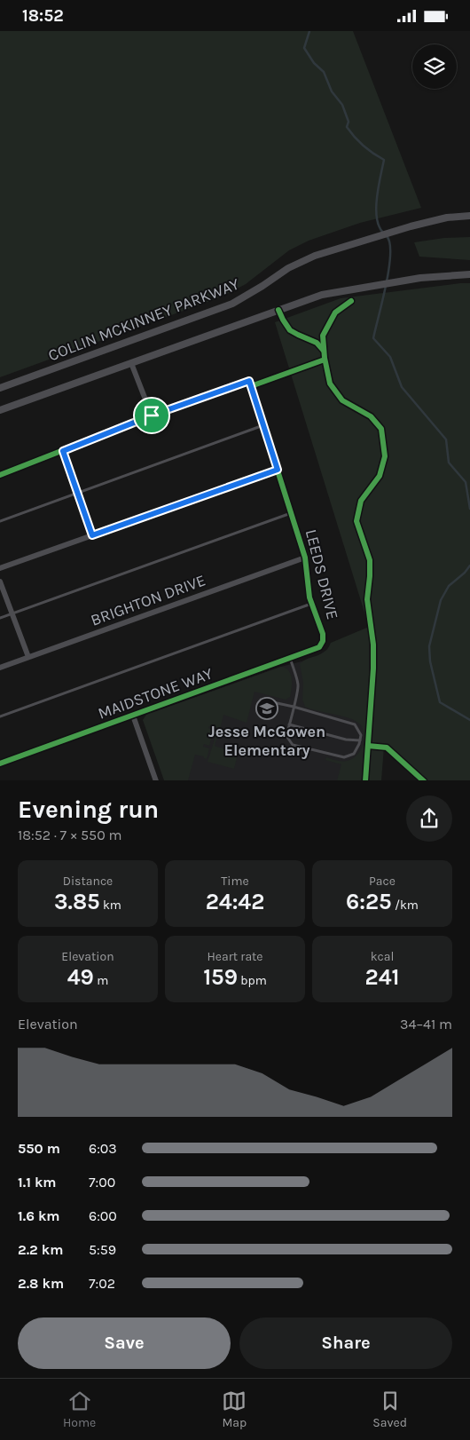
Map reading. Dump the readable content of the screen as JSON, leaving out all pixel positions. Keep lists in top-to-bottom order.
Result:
{
  "streets": {
    "street": [
      "COLLIN MCKINNEY PARKWAY",
      "LEEDS DRIVE",
      "BRIGHTON DRIVE",
      "MAIDSTONE WAY"
    ]
  },
  "crossings": [
    ["LEEDS DRIVE", "BRIGHTON DRIVE"],
    ["LEEDS DRIVE", "MAIDSTONE WAY"]
  ],
  "places": {
    "school or university": ["Jesse McGowen Elementary"]
  },
  "page": {
    "status": "18:52",
    "heading": ["Evening run", "18:52 · 7 × 550 m"],
    "stats": [
      ["Distance", "3.85 km"],
      ["Time", "24:42"],
      ["Pace", "6:25 /km"],
      ["Elevation", "49 m"],
      ["Heart rate", "159 bpm"],
      ["kcal", "241"]
    ],
    "chart": ["Elevation", "34–41 m"],
    "list": [
      {
        "name": "550 m",
        "note": "6:03"
      },
      {
        "name": "1.1 km",
        "note": "7:00"
      },
      {
        "name": "1.6 km",
        "note": "6:00"
      },
      {
        "name": "2.2 km",
        "note": "5:59"
      },
      {
        "name": "2.8 km",
        "note": "7:02"
      }
    ],
    "buttons": ["Save", "Share"],
    "tabs": ["Home", "Map", "Saved"]
  }
}
